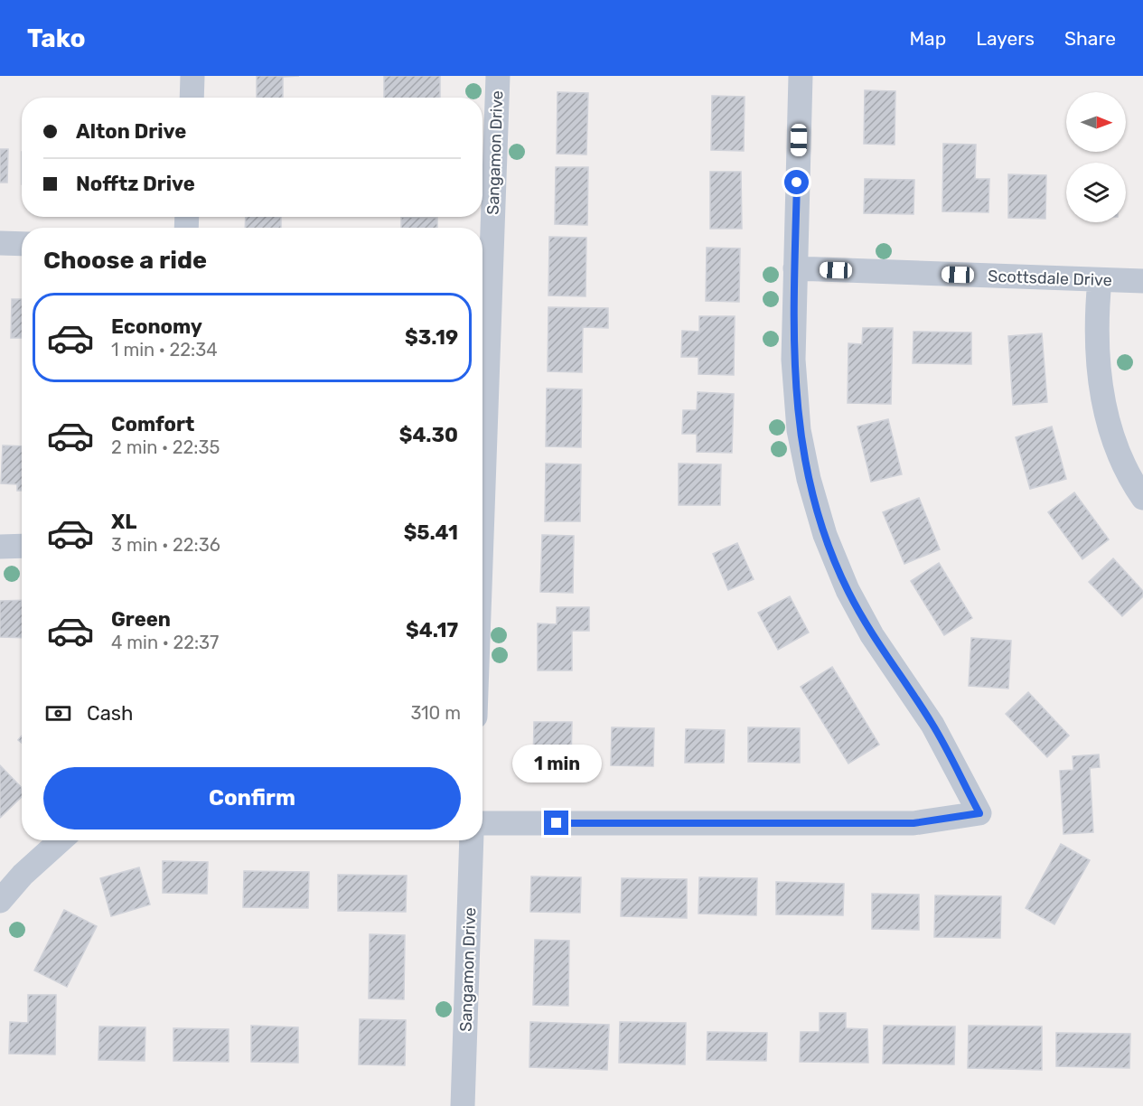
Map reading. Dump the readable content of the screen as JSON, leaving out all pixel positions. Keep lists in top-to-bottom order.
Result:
{
  "streets": {
    "street": ["Sangamon Drive", "Scottsdale Drive"]
  },
  "north": "right",
  "page": {
    "header": "Tako",
    "nav": ["Map", "Layers", "Share"],
    "banner": ["Alton Drive", "Nofftz Drive"],
    "heading": "Choose a ride",
    "list": [
      {
        "name": "Economy",
        "note": "1 min · 22:34",
        "value": "$3.19"
      },
      {
        "name": "Comfort",
        "note": "2 min · 22:35",
        "value": "$4.30"
      },
      {
        "name": "XL",
        "note": "3 min · 22:36",
        "value": "$5.41"
      },
      {
        "name": "Green",
        "note": "4 min · 22:37",
        "value": "$4.17"
      }
    ],
    "pay": ["Cash", "310 m"],
    "bubble": "1 min",
    "buttons": "Confirm"
  }
}
